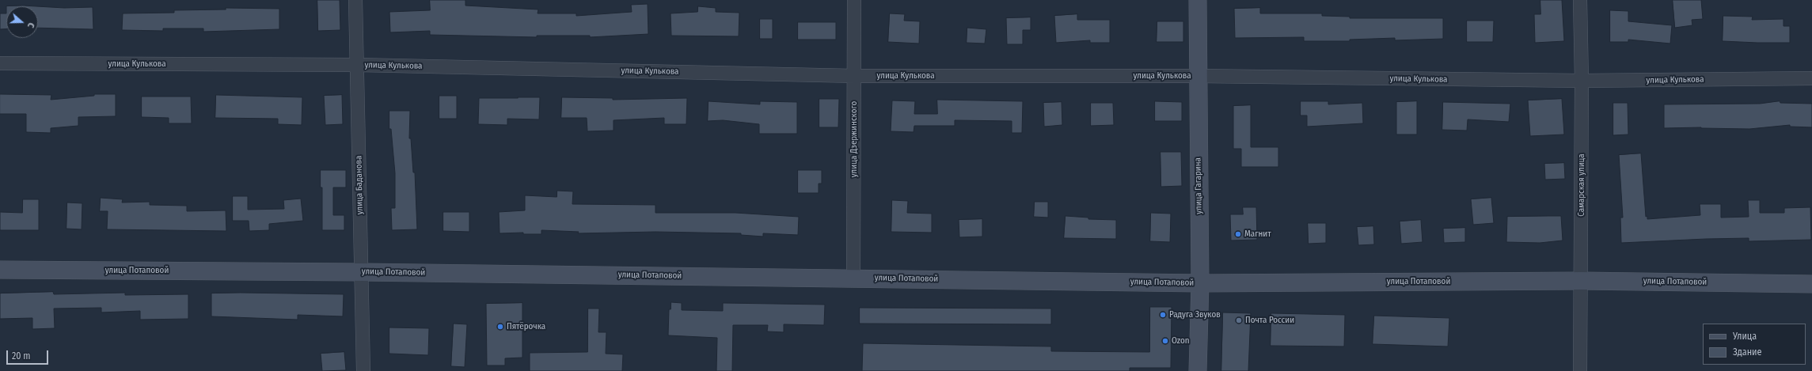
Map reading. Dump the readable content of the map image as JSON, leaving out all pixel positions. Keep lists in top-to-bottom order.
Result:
{
  "streets": {
    "main road": ["улица Гагарина", "улица Потаповой"],
    "street": [
      "улица Кулькова",
      "улица Дзержинского",
      "улица Баданова",
      "Самарская улица"
    ]
  },
  "crossings": [
    ["улица Кулькова", "улица Дзержинского"],
    ["улица Кулькова", "улица Баданова"],
    ["улица Кулькова", "Самарская улица"],
    ["улица Кулькова", "улица Гагарина"],
    ["улица Дзержинского", "улица Потаповой"],
    ["улица Баданова", "улица Потаповой"],
    ["Самарская улица", "улица Потаповой"],
    ["улица Гагарина", "улица Потаповой"]
  ],
  "places": [
    "Магнит",
    "Радуга Звуков",
    "Почта России",
    "Пятёрочка",
    "Ozon"
  ],
  "legend": ["Улица", "Здание"],
  "scale_bar": "20 m",
  "north": "right"
}
